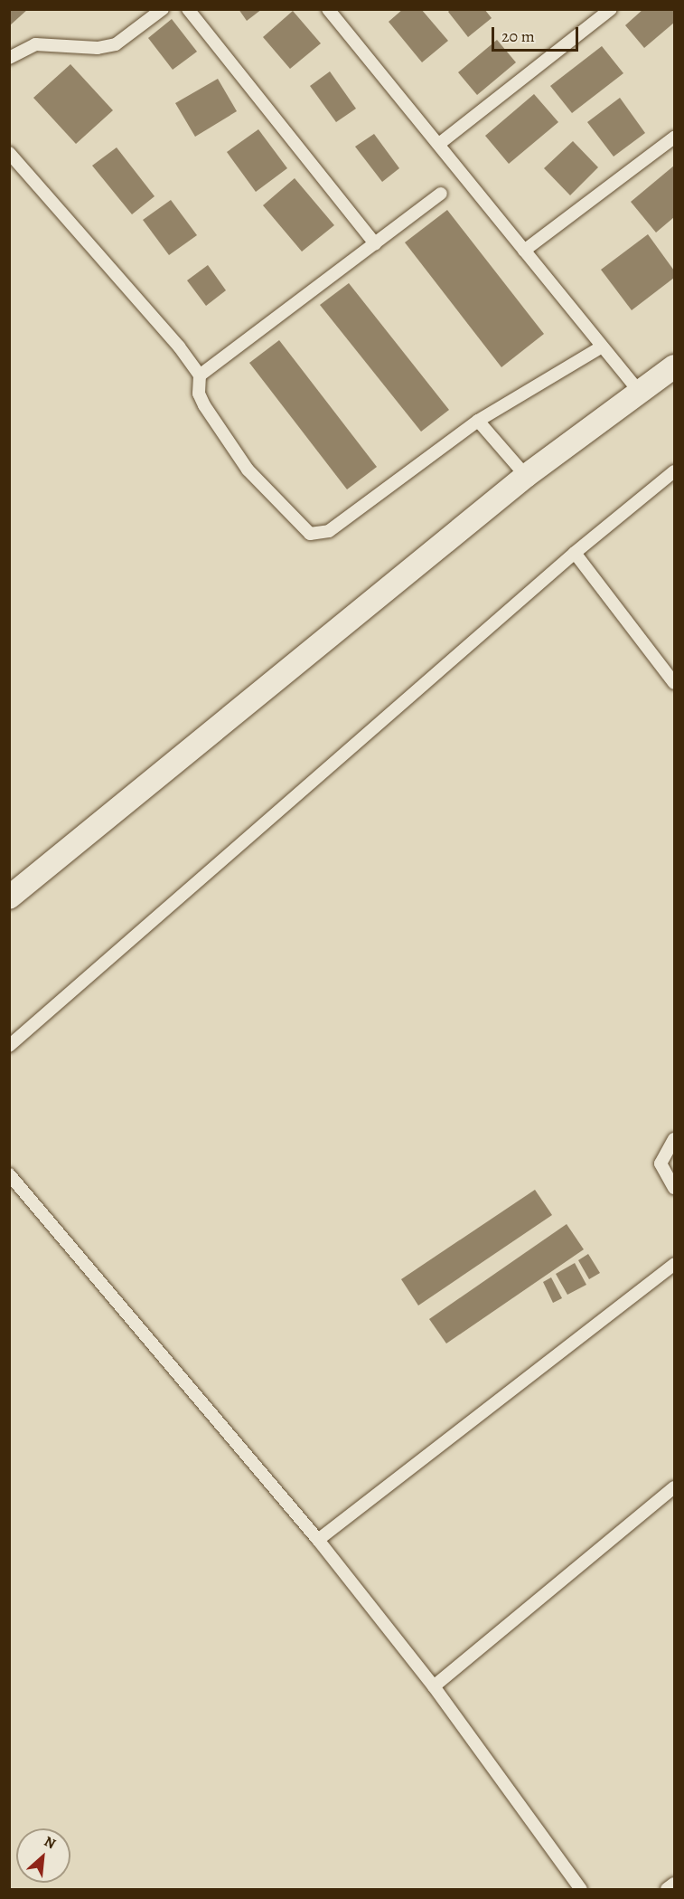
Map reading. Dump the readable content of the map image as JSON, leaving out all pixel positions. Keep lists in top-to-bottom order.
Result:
{
  "scale_bar": "20 m",
  "north": "top right"
}
